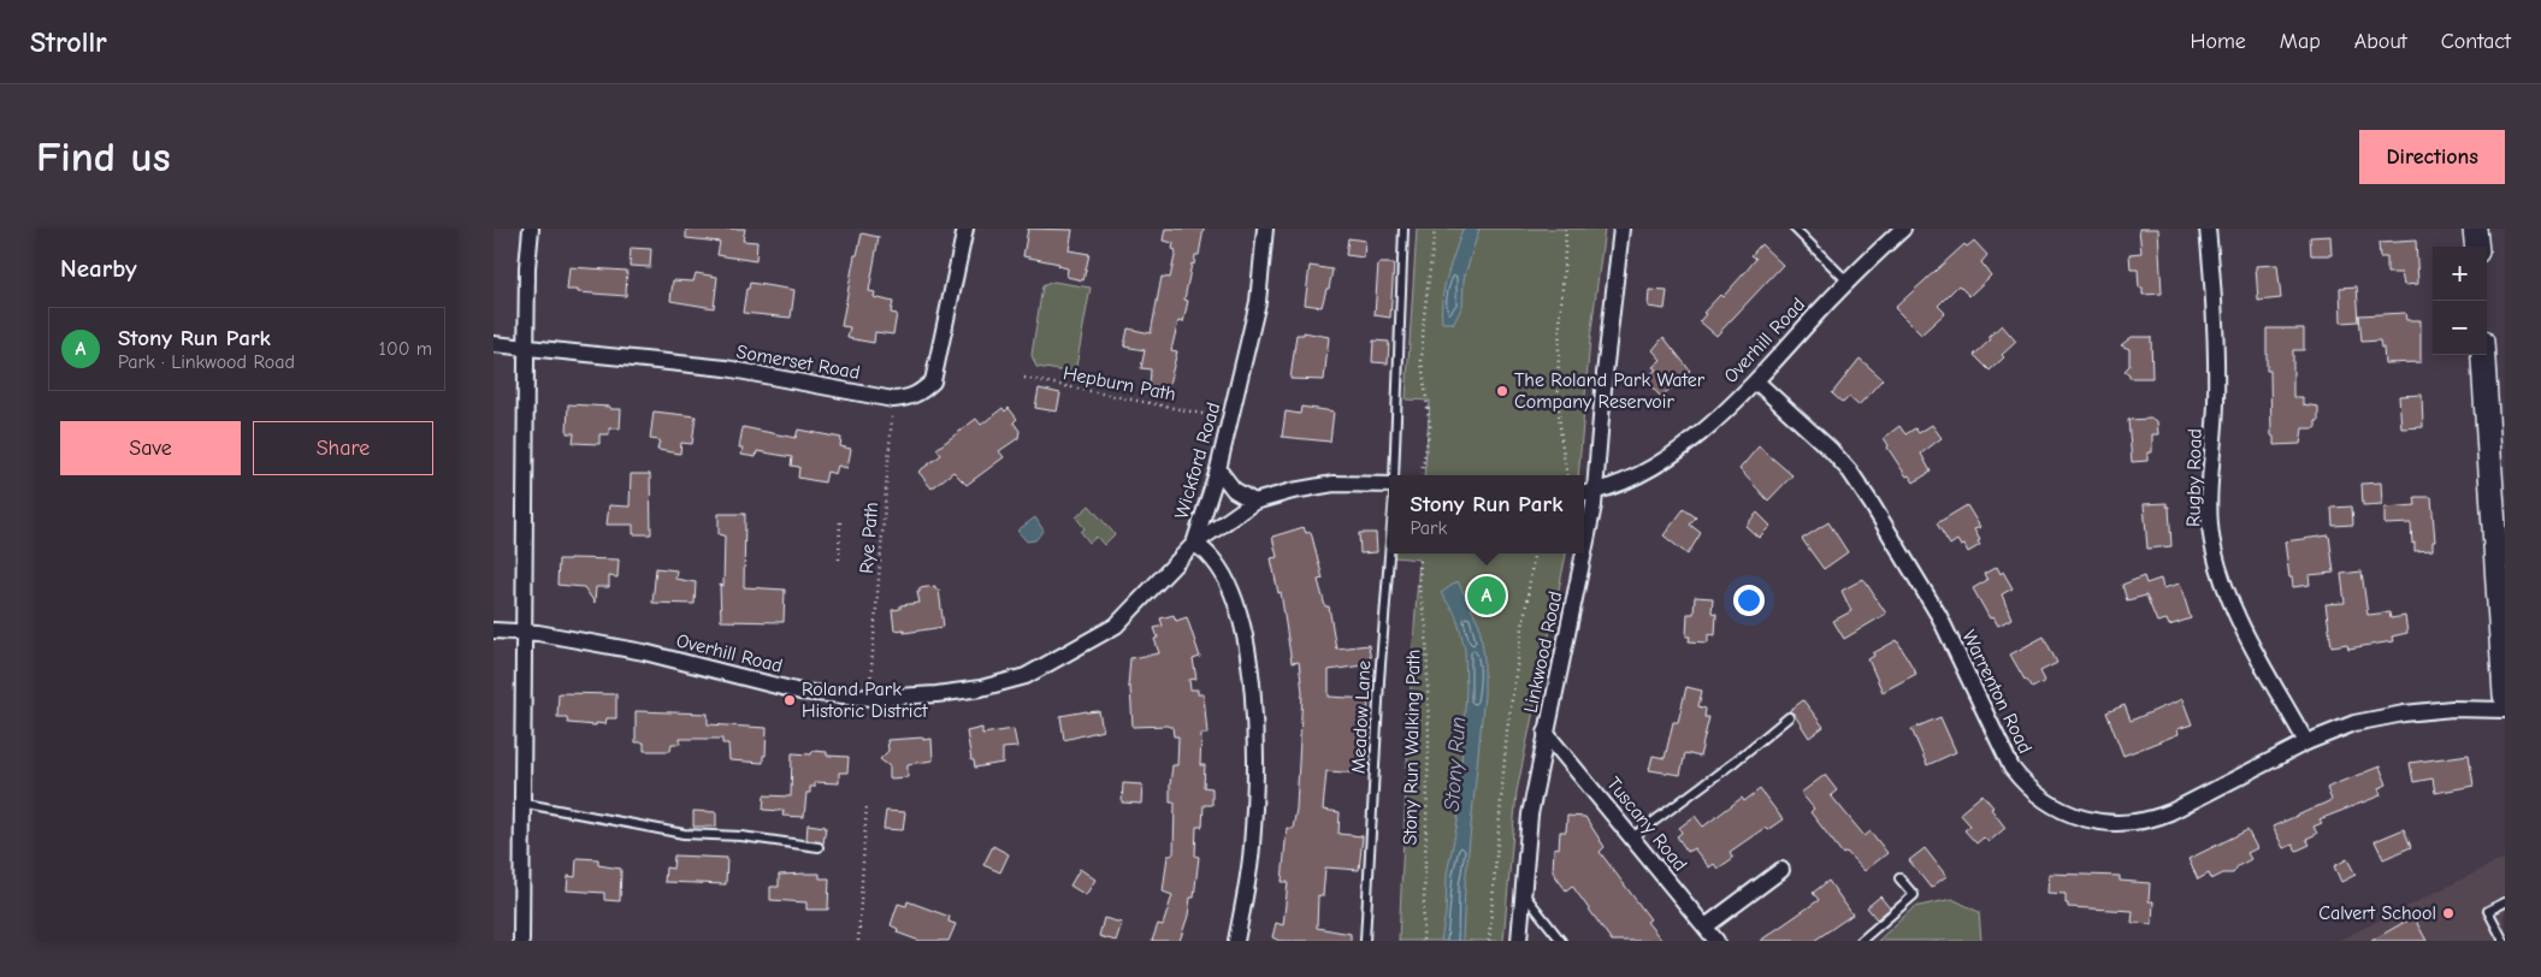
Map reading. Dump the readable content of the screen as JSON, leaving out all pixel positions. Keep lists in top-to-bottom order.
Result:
{
  "streets": {
    "street": [
      "Overhill Road",
      "Somerset Road",
      "Wickford Road",
      "Rugby Road",
      "Linkwood Road",
      "Warrenton Road",
      "Tuscany Road"
    ],
    "lane": ["Meadow Lane"],
    "path": ["Hepburn Path", "Rye Path", "Stony Run Walking Path"]
  },
  "crossings": [
    ["Overhill Road", "Wickford Road"],
    ["Overhill Road", "Linkwood Road"],
    ["Overhill Road", "Warrenton Road"],
    ["Somerset Road", "Rye Path"],
    ["Rugby Road", "Warrenton Road"],
    ["Linkwood Road", "Tuscany Road"]
  ],
  "water": ["Stony Run"],
  "places": ["The Roland Park Water Company Reservoir", "Roland Park Historic District", "Calvert School"],
  "page": {
    "header": "Strollr",
    "nav": [
      "Home",
      "Map",
      "About",
      "Contact"
    ],
    "buttons": [
      "Directions",
      ["Save", "Share"]
    ],
    "title": "Find us",
    "heading": "Nearby",
    "map_buttons": ["+", "−"],
    "list": [
      {
        "mark": "A",
        "name": "Stony Run Park",
        "note": "Park · Linkwood Road",
        "value": "100 m"
      }
    ],
    "popup": ["Stony Run Park", "Park"],
    "pins": "A"
  }
}
